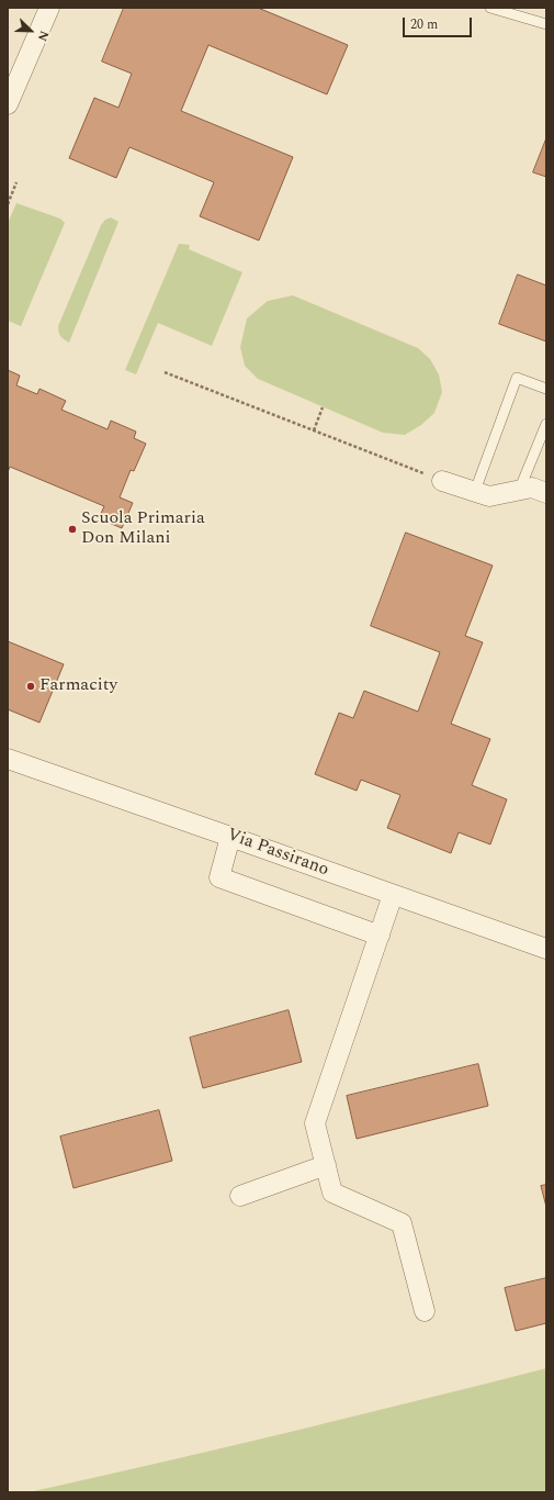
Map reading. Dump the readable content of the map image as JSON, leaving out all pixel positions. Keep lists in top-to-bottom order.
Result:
{
  "streets": {
    "street": ["Via Passirano"]
  },
  "places": ["Scuola Primaria Don Milani", "Farmacity"],
  "scale_bar": "20 m",
  "north": "bottom right"
}
